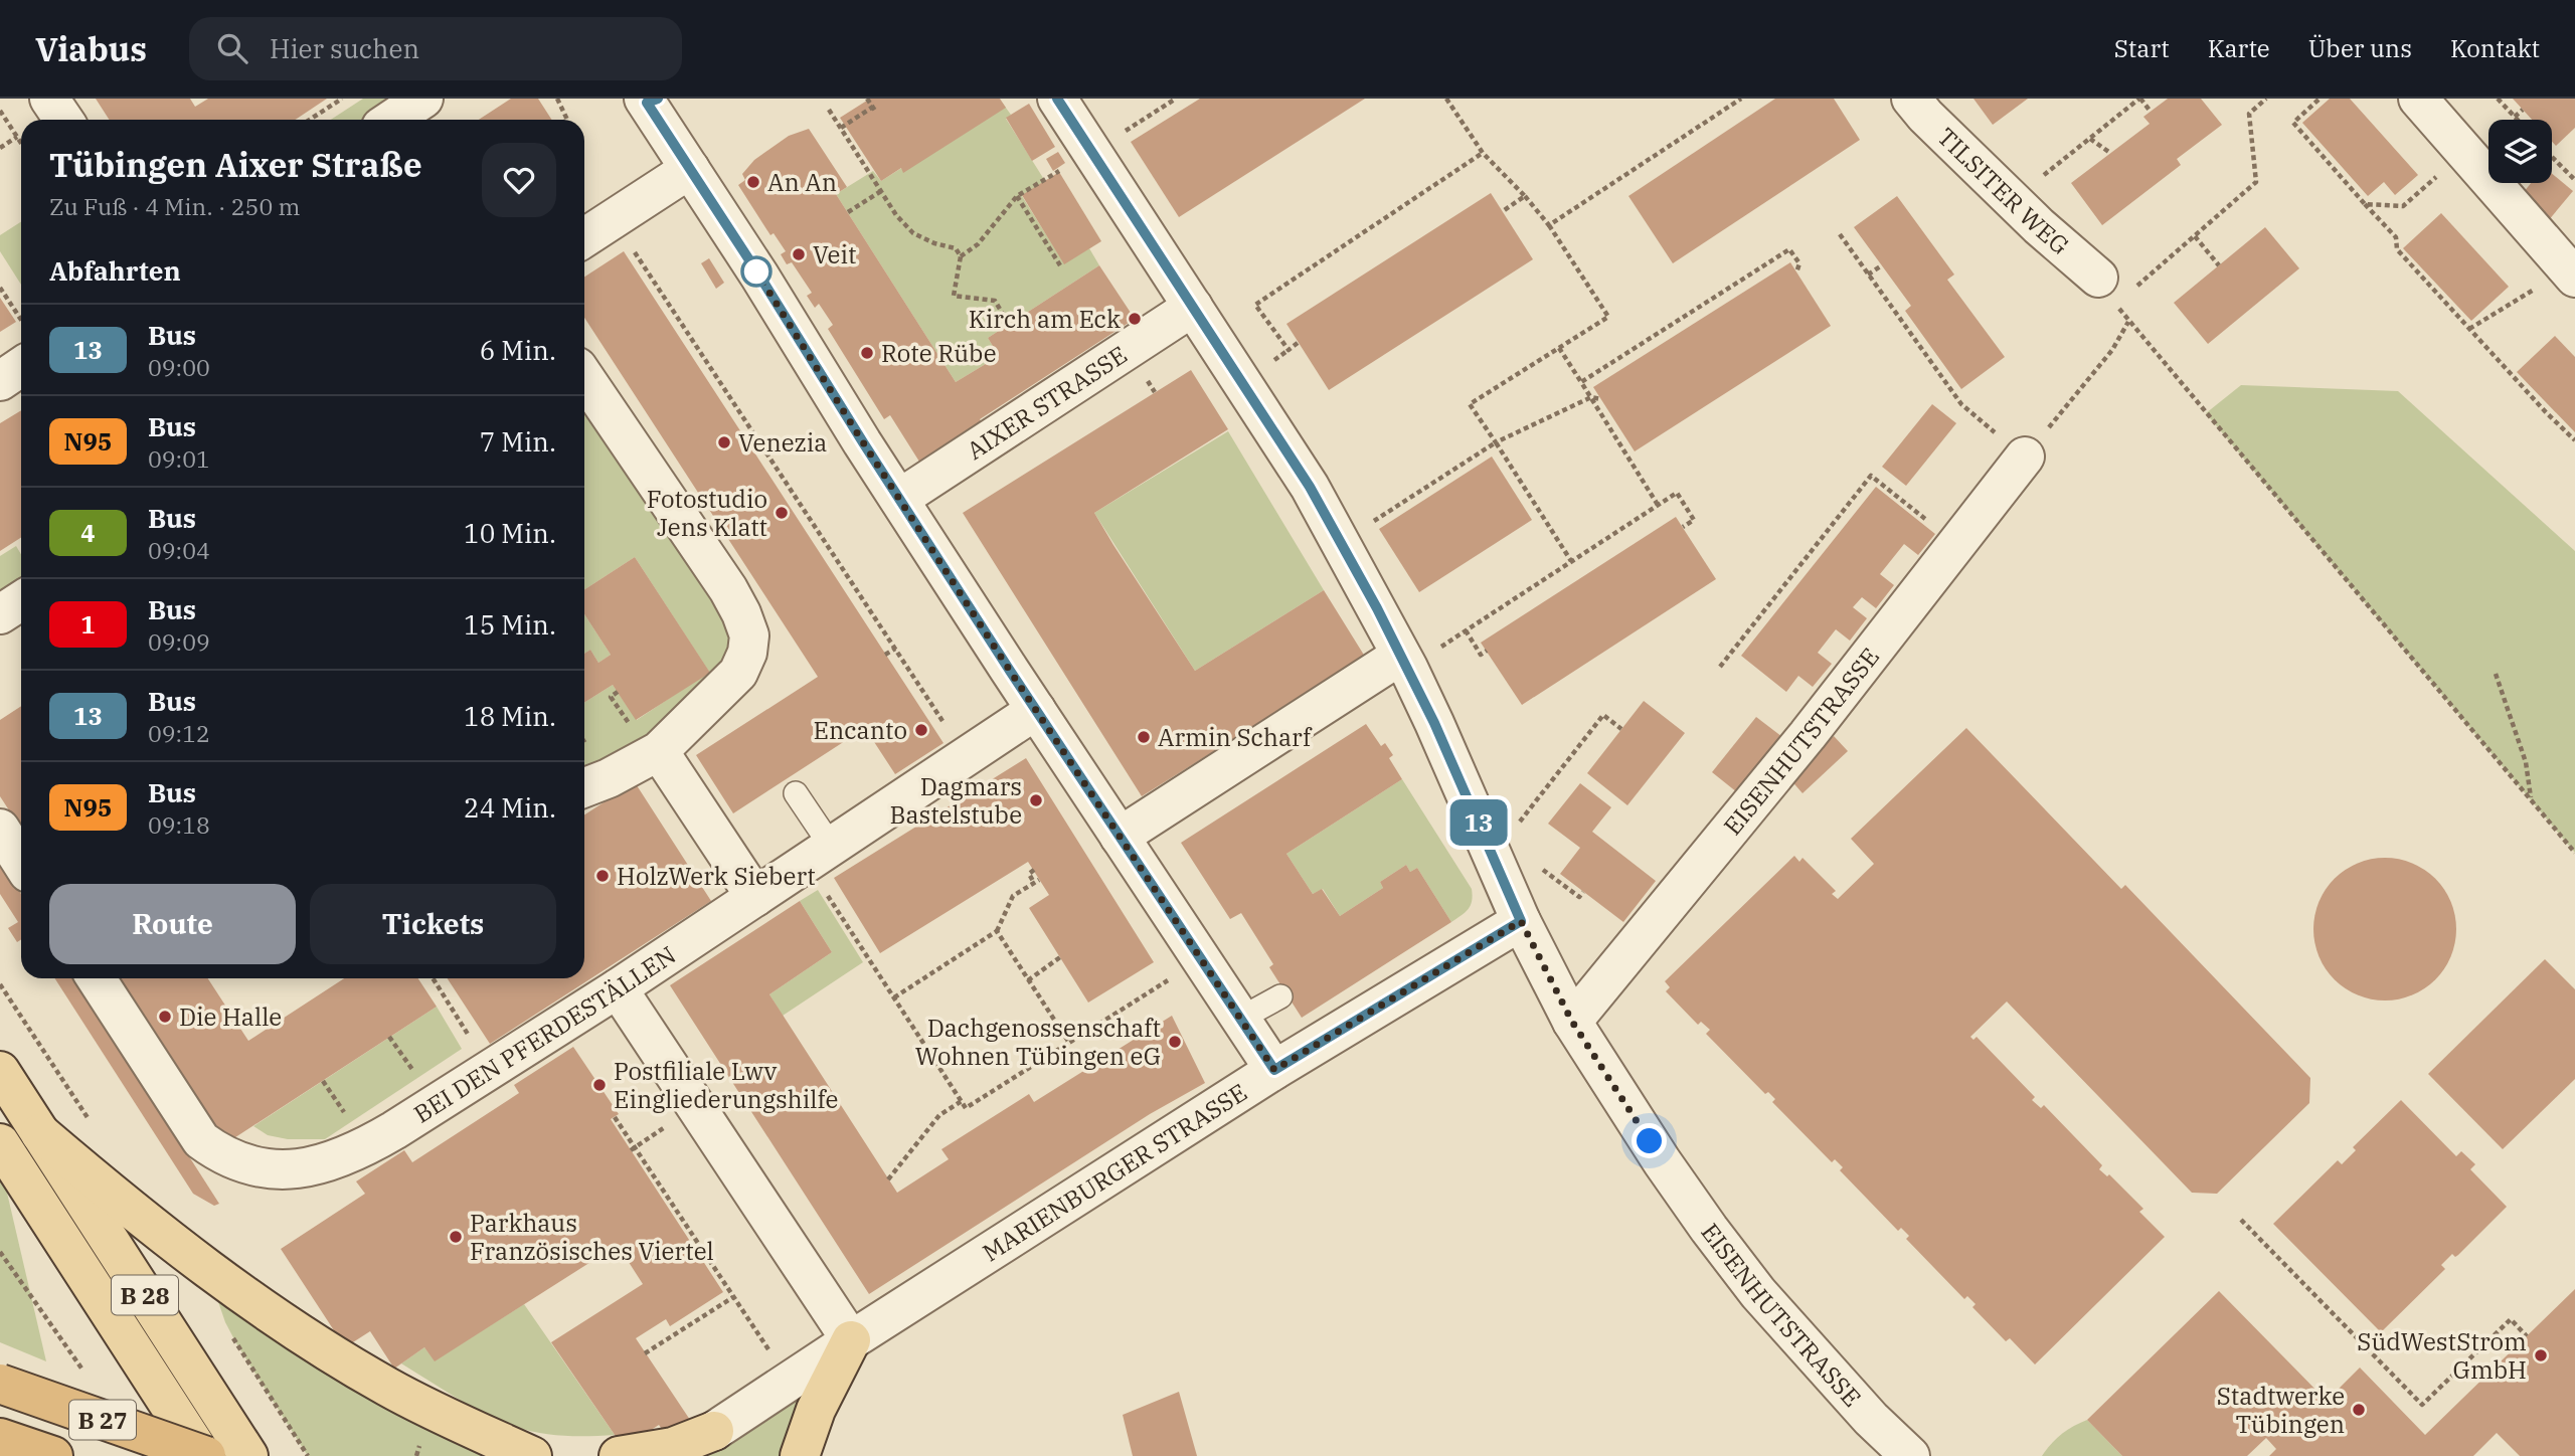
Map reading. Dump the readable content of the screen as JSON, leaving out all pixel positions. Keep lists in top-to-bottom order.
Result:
{
  "streets": {
    "highway": ["B 27"],
    "main road": ["B 28"],
    "street": [
      "TILSITER WEG",
      "AIXER STRASSE",
      "EISENHUTSTRASSE",
      "BEI DEN PFERDESTÄLLEN",
      "MARIENBURGER STRASSE"
    ]
  },
  "crossings": [
    ["AIXER STRASSE", "EISENHUTSTRASSE"],
    ["EISENHUTSTRASSE", "MARIENBURGER STRASSE"],
    ["B 28", "B 27"]
  ],
  "places": [
    "An An",
    "Veit",
    "Kirch am Eck",
    "Rote Rübe",
    "Venezia",
    "Fotostudio Jens Klatt",
    "Encanto",
    "Armin Scharf",
    "Dagmars Bastelstube",
    "HolzWerk Siebert",
    "Die Halle",
    "Dachgenossenschaft Wohnen Tübingen eG",
    "Postfiliale Lwv Eingliederungshilfe",
    "Parkhaus Französisches Viertel",
    "SüdWestStrom GmbH",
    "Stadtwerke Tübingen"
  ],
  "lines": ["bus line 13"],
  "page": {
    "header": "Viabus",
    "search": "Hier suchen",
    "nav": [
      "Start",
      "Karte",
      "Über uns",
      "Kontakt"
    ],
    "on_map": "13",
    "heading": [
      ["Tübingen Aixer Straße", "Zu Fuß · 4 Min. · 250 m"],
      "Abfahrten"
    ],
    "list": [
      {
        "mark": "13",
        "name": "Bus",
        "note": "09:00",
        "value": "6 Min."
      },
      {
        "mark": "N95",
        "name": "Bus",
        "note": "09:01",
        "value": "7 Min."
      },
      {
        "mark": "4",
        "name": "Bus",
        "note": "09:04",
        "value": "10 Min."
      },
      {
        "mark": "1",
        "name": "Bus",
        "note": "09:09",
        "value": "15 Min."
      },
      {
        "mark": "13",
        "name": "Bus",
        "note": "09:12",
        "value": "18 Min."
      },
      {
        "mark": "N95",
        "name": "Bus",
        "note": "09:18",
        "value": "24 Min."
      }
    ],
    "buttons": ["Route", "Tickets"]
  }
}
